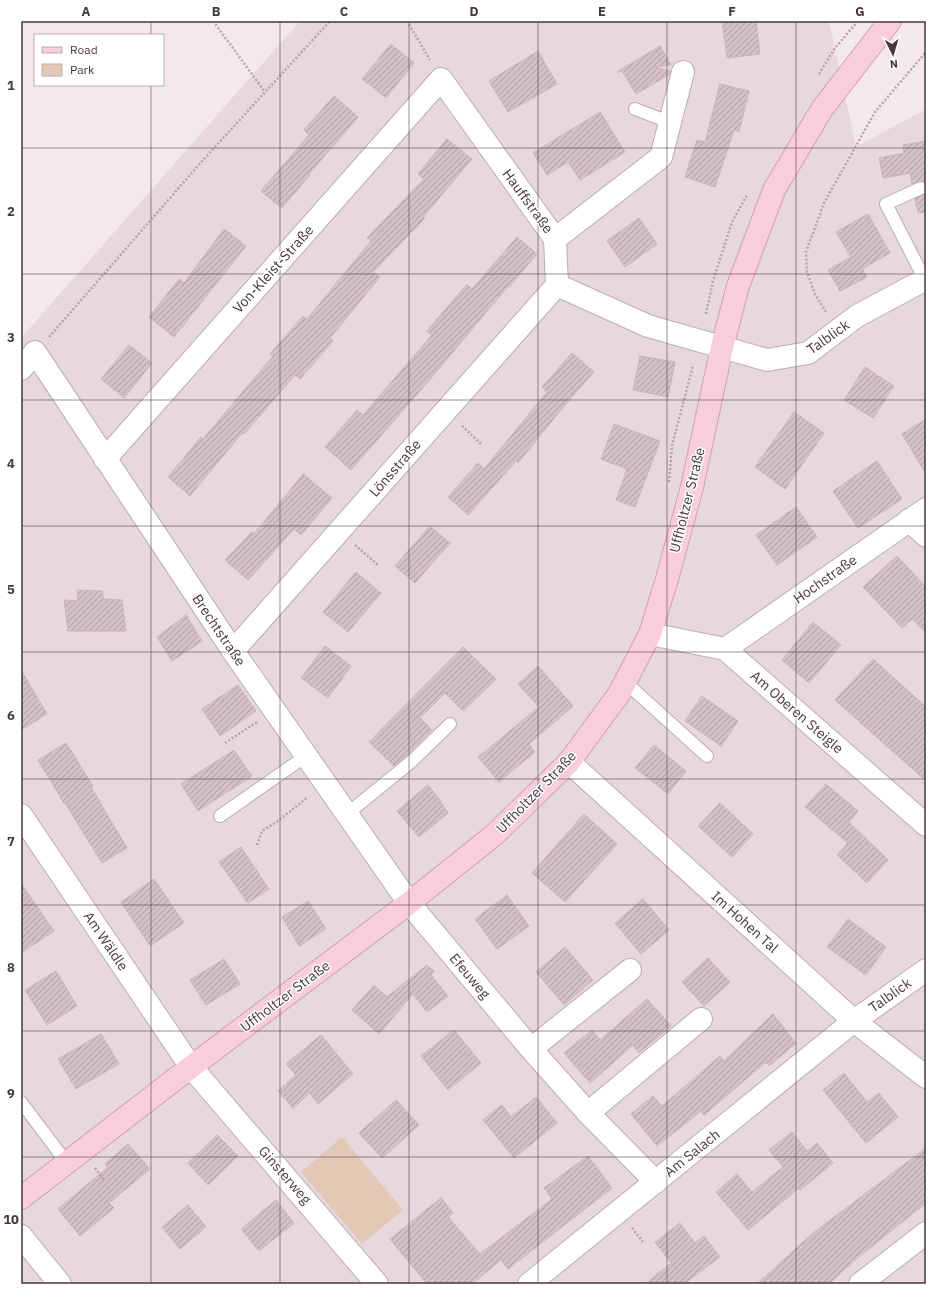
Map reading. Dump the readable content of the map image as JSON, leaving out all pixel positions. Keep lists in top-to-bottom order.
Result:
{
  "streets": {
    "street": [
      "Hauffstraße",
      "Von-Kleist-Straße",
      "Talblick",
      "Lönsstraße",
      "Uffholtzer Straße",
      "Hochstraße",
      "Brechtstraße",
      "Am Oberen Steigle",
      "Im Hohen Tal",
      "Am Wäldle",
      "Efeuweg",
      "Am Salach",
      "Ginsterweg"
    ]
  },
  "crossings": [
    ["Hauffstraße", "Von-Kleist-Straße"],
    ["Hauffstraße", "Lönsstraße"],
    ["Von-Kleist-Straße", "Brechtstraße"],
    ["Talblick", "Uffholtzer Straße"],
    ["Talblick", "Im Hohen Tal"],
    ["Talblick", "Am Salach"],
    ["Lönsstraße", "Brechtstraße"],
    ["Uffholtzer Straße", "Brechtstraße"],
    ["Uffholtzer Straße", "Am Oberen Steigle"],
    ["Uffholtzer Straße", "Im Hohen Tal"],
    ["Uffholtzer Straße", "Am Wäldle"],
    ["Uffholtzer Straße", "Efeuweg"],
    ["Uffholtzer Straße", "Ginsterweg"],
    ["Hochstraße", "Am Oberen Steigle"],
    ["Brechtstraße", "Efeuweg"],
    ["Im Hohen Tal", "Am Salach"],
    ["Am Wäldle", "Ginsterweg"],
    ["Efeuweg", "Am Salach"]
  ],
  "legend": ["Road", "Park"],
  "north": "bottom",
  "grid": {
    "columns": [
      "A",
      "B",
      "C",
      "D",
      "E",
      "F",
      "G"
    ],
    "rows": [
      "1",
      "2",
      "3",
      "4",
      "5",
      "6",
      "7",
      "8",
      "9",
      "10"
    ]
  }
}
